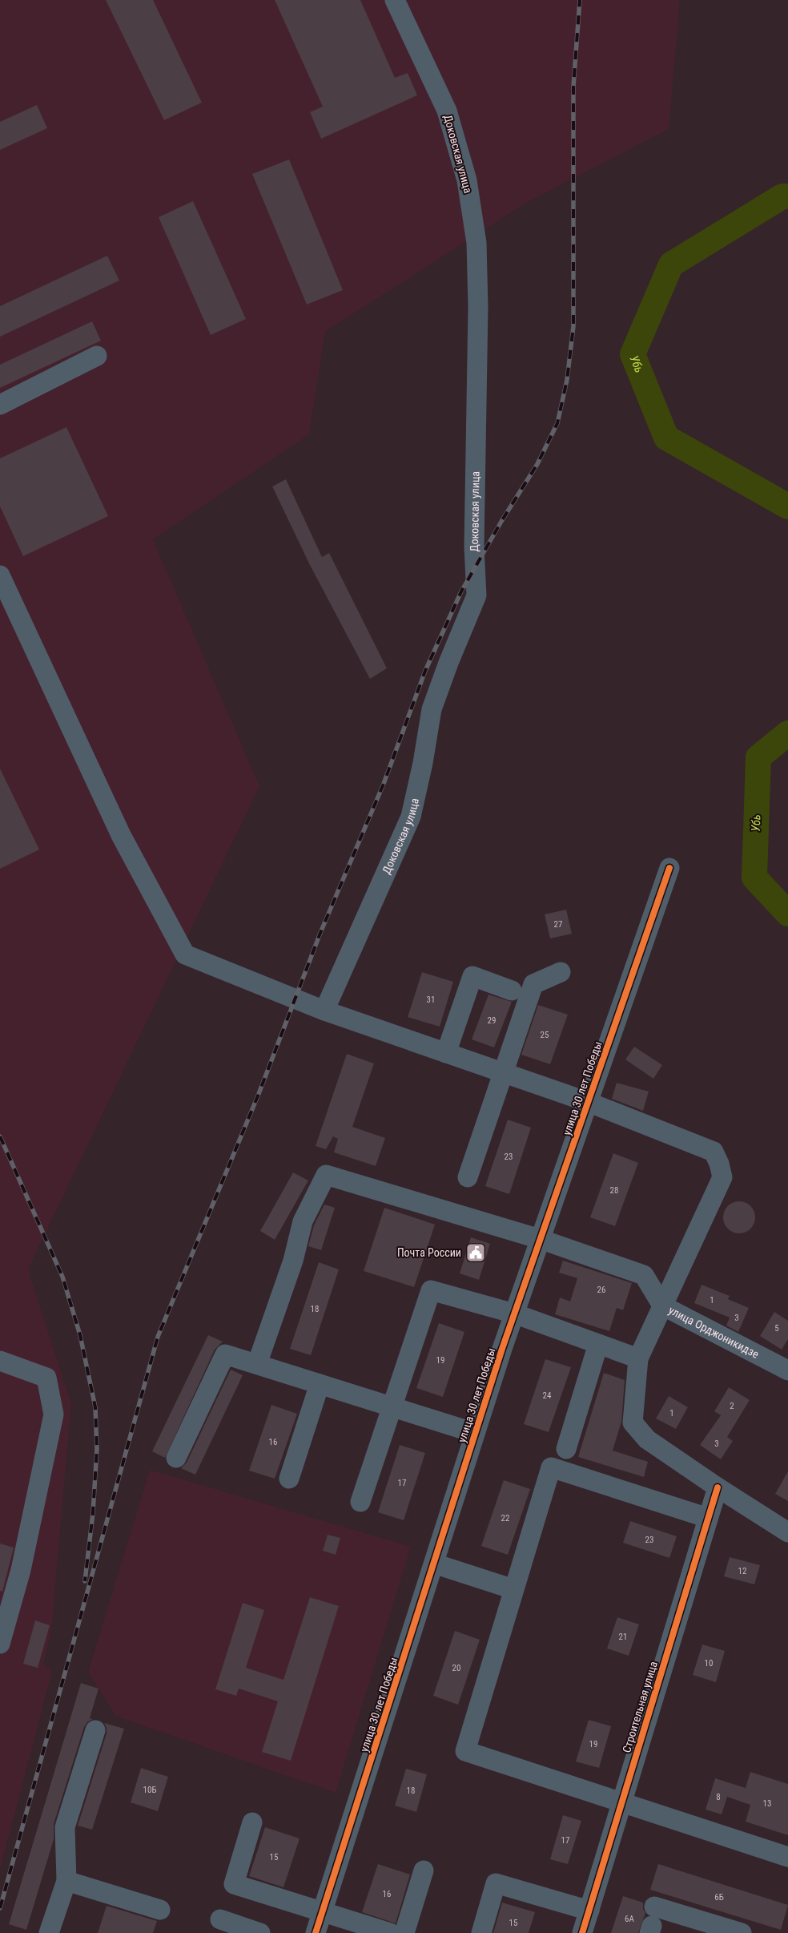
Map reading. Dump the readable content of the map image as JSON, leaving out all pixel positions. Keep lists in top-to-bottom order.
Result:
{
  "streets": {
    "street": [
      "Доковская улица",
      "улица 30 лет Победы",
      "улица Орджоникидзе",
      "Строительная улица"
    ]
  },
  "crossings": [
    ["улица 30 лет Победы", "улица Орджоникидзе"]
  ],
  "water": ["Убь"],
  "places": {
    "public building": ["Почта России"]
  },
  "house_numbers": [
    "27",
    "31",
    "29",
    "25",
    "23",
    "28",
    "26",
    "1",
    "18",
    "3",
    "5",
    "19",
    "24",
    "2",
    "1",
    "16",
    "3",
    "17",
    "22",
    "23",
    "12",
    "21",
    "10",
    "20",
    "19",
    "10Б",
    "18",
    "8",
    "13",
    "17",
    "15",
    "16",
    "6Б",
    "6А",
    "15"
  ]
}
